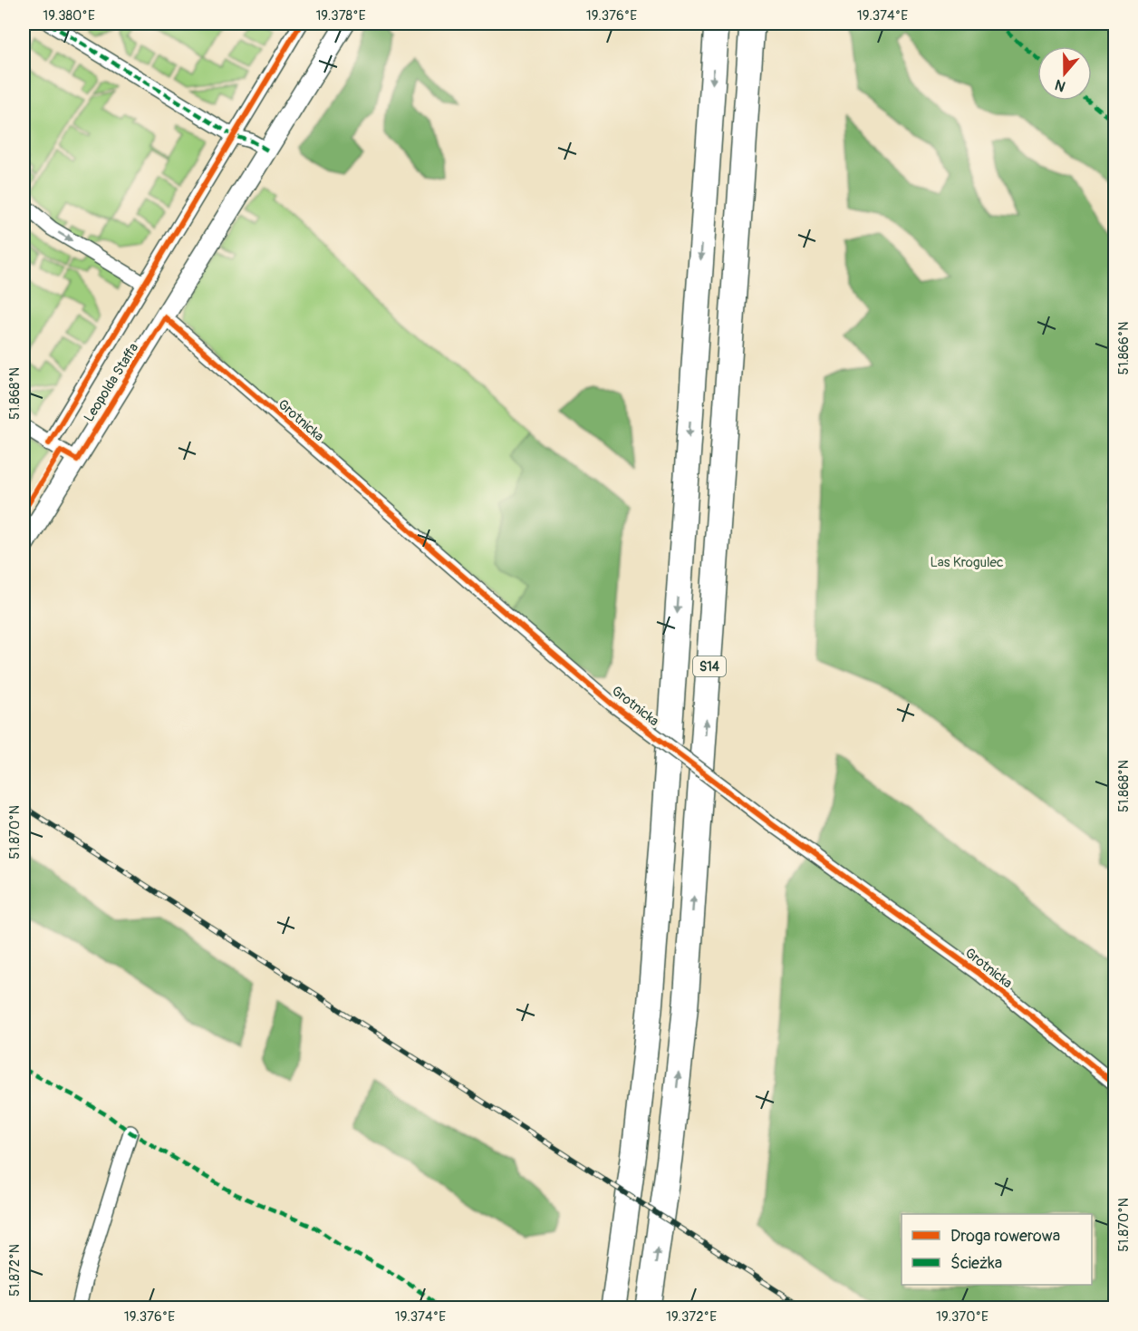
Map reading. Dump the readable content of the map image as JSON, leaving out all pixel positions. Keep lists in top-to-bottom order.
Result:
{
  "streets": {
    "highway": ["S14"],
    "street": ["Leopolda Staffa", "Grotnicka"]
  },
  "crossings": [
    ["Leopolda Staffa", "Grotnicka"]
  ],
  "parks": ["Las Krogulec"],
  "legend": ["Droga rowerowa", "Ścieżka"],
  "north": "bottom",
  "coordinates": [
    "19.380°E",
    "19.378°E",
    "19.376°E",
    "19.374°E",
    "51.866°N",
    "51.868°N",
    "51.870°N",
    "51.872°N",
    "19.372°E",
    "19.370°E"
  ]
}
